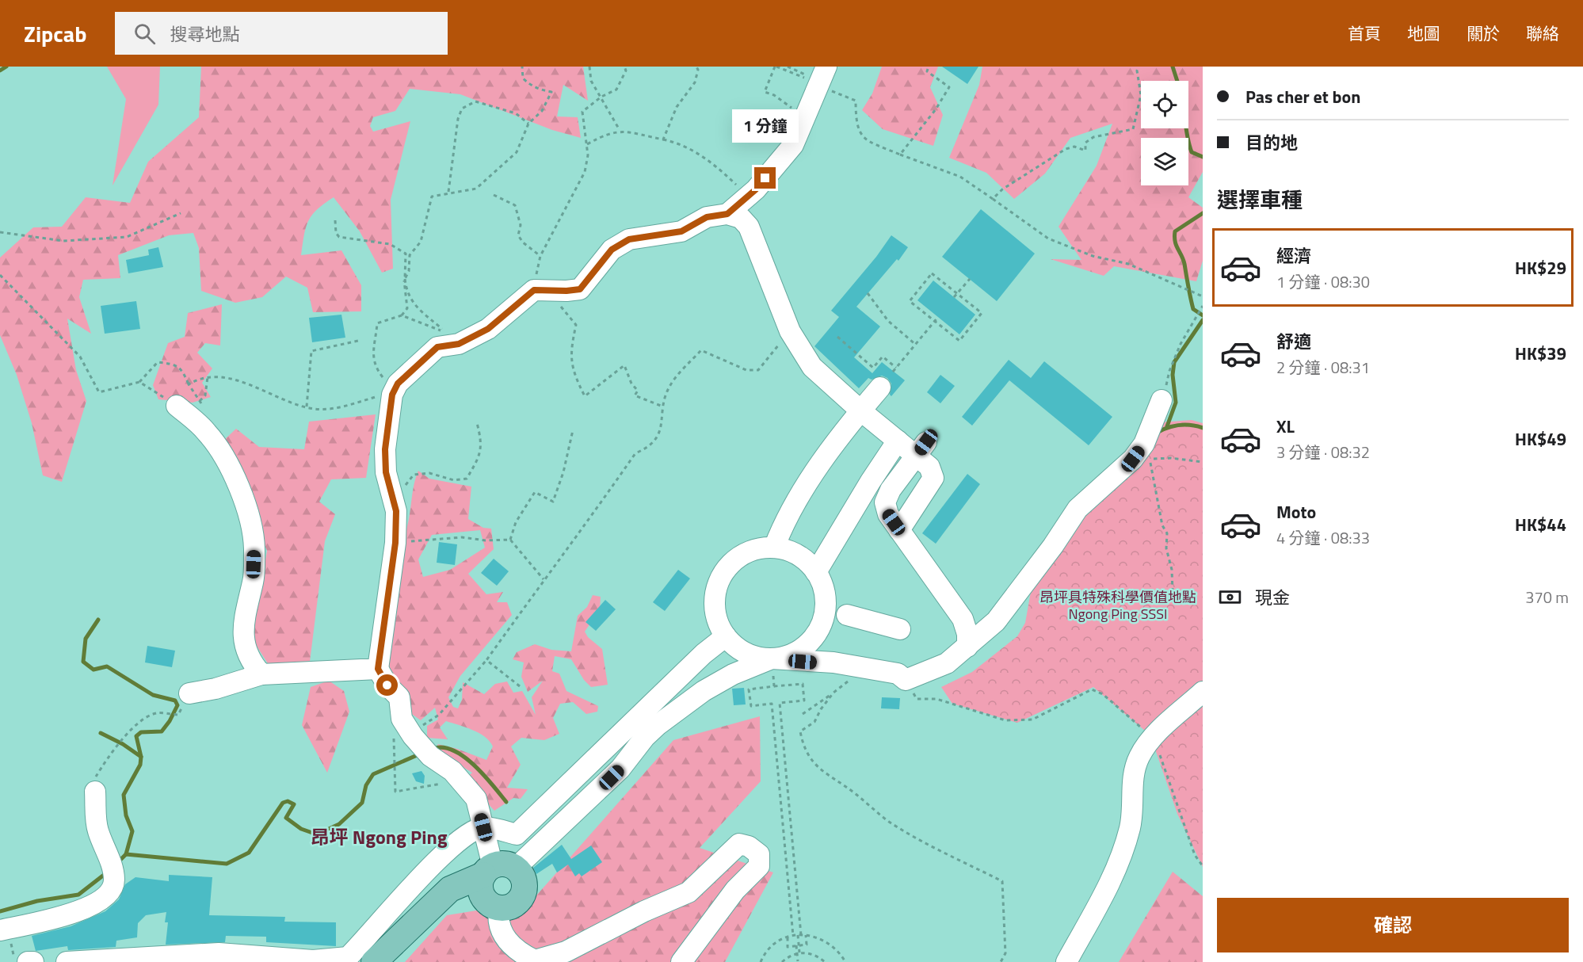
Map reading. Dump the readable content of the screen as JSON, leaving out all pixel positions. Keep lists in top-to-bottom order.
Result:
{
  "districts": ["昂坪 Ngong Ping"],
  "parks": ["昂坪具特殊科學價值地點 Ngong Ping SSSI"],
  "page": {
    "header": "Zipcab",
    "search": "搜尋地點",
    "nav": [
      "首頁",
      "地圖",
      "關於",
      "聯絡"
    ],
    "banner": ["Pas cher et bon", "目的地"],
    "bubble": "1 分鐘",
    "heading": "選擇車種",
    "list": [
      {
        "name": "經濟",
        "note": "1 分鐘 · 08:30",
        "value": "HK$29"
      },
      {
        "name": "舒適",
        "note": "2 分鐘 · 08:31",
        "value": "HK$39"
      },
      {
        "name": "XL",
        "note": "3 分鐘 · 08:32",
        "value": "HK$49"
      },
      {
        "name": "Moto",
        "note": "4 分鐘 · 08:33",
        "value": "HK$44"
      }
    ],
    "pay": ["現金", "370 m"],
    "buttons": "確認"
  }
}
